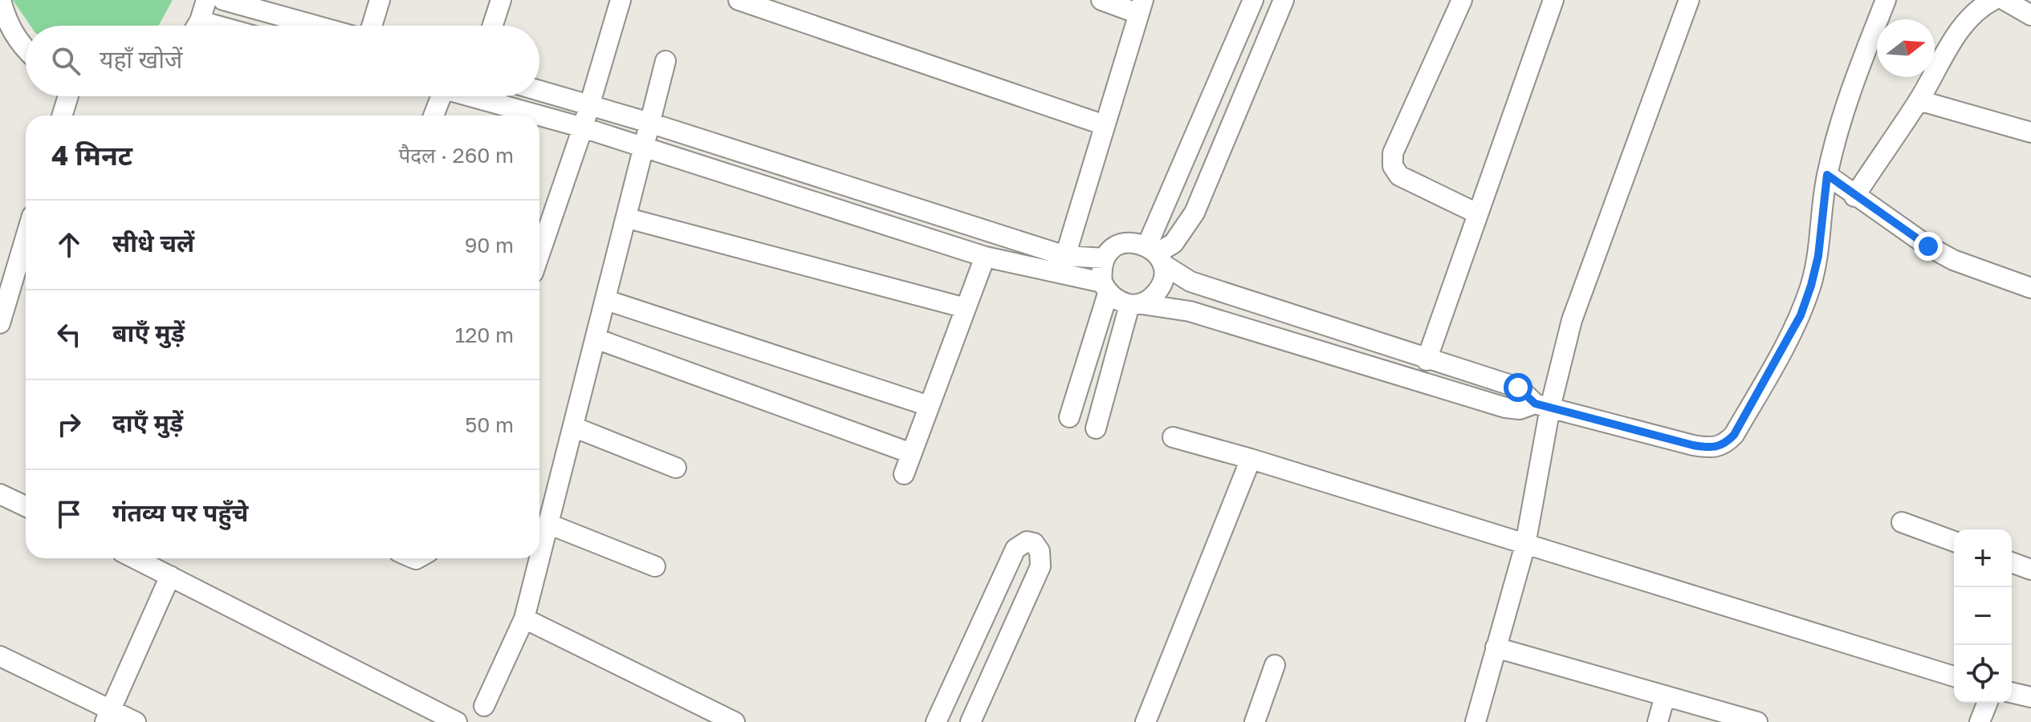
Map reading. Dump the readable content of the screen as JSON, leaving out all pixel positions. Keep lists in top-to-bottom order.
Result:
{
  "north": "right",
  "page": {
    "search": "यहाँ खोजें",
    "heading": ["4 मिनट", "पैदल · 260 m"],
    "list": [
      ["सीधे चलें", "90 m"],
      ["बाएँ मुड़ें", "120 m"],
      ["दाएँ मुड़ें", "50 m"],
      "गंतव्य पर पहुँचे"
    ],
    "map_buttons": ["+", "−"]
  }
}
